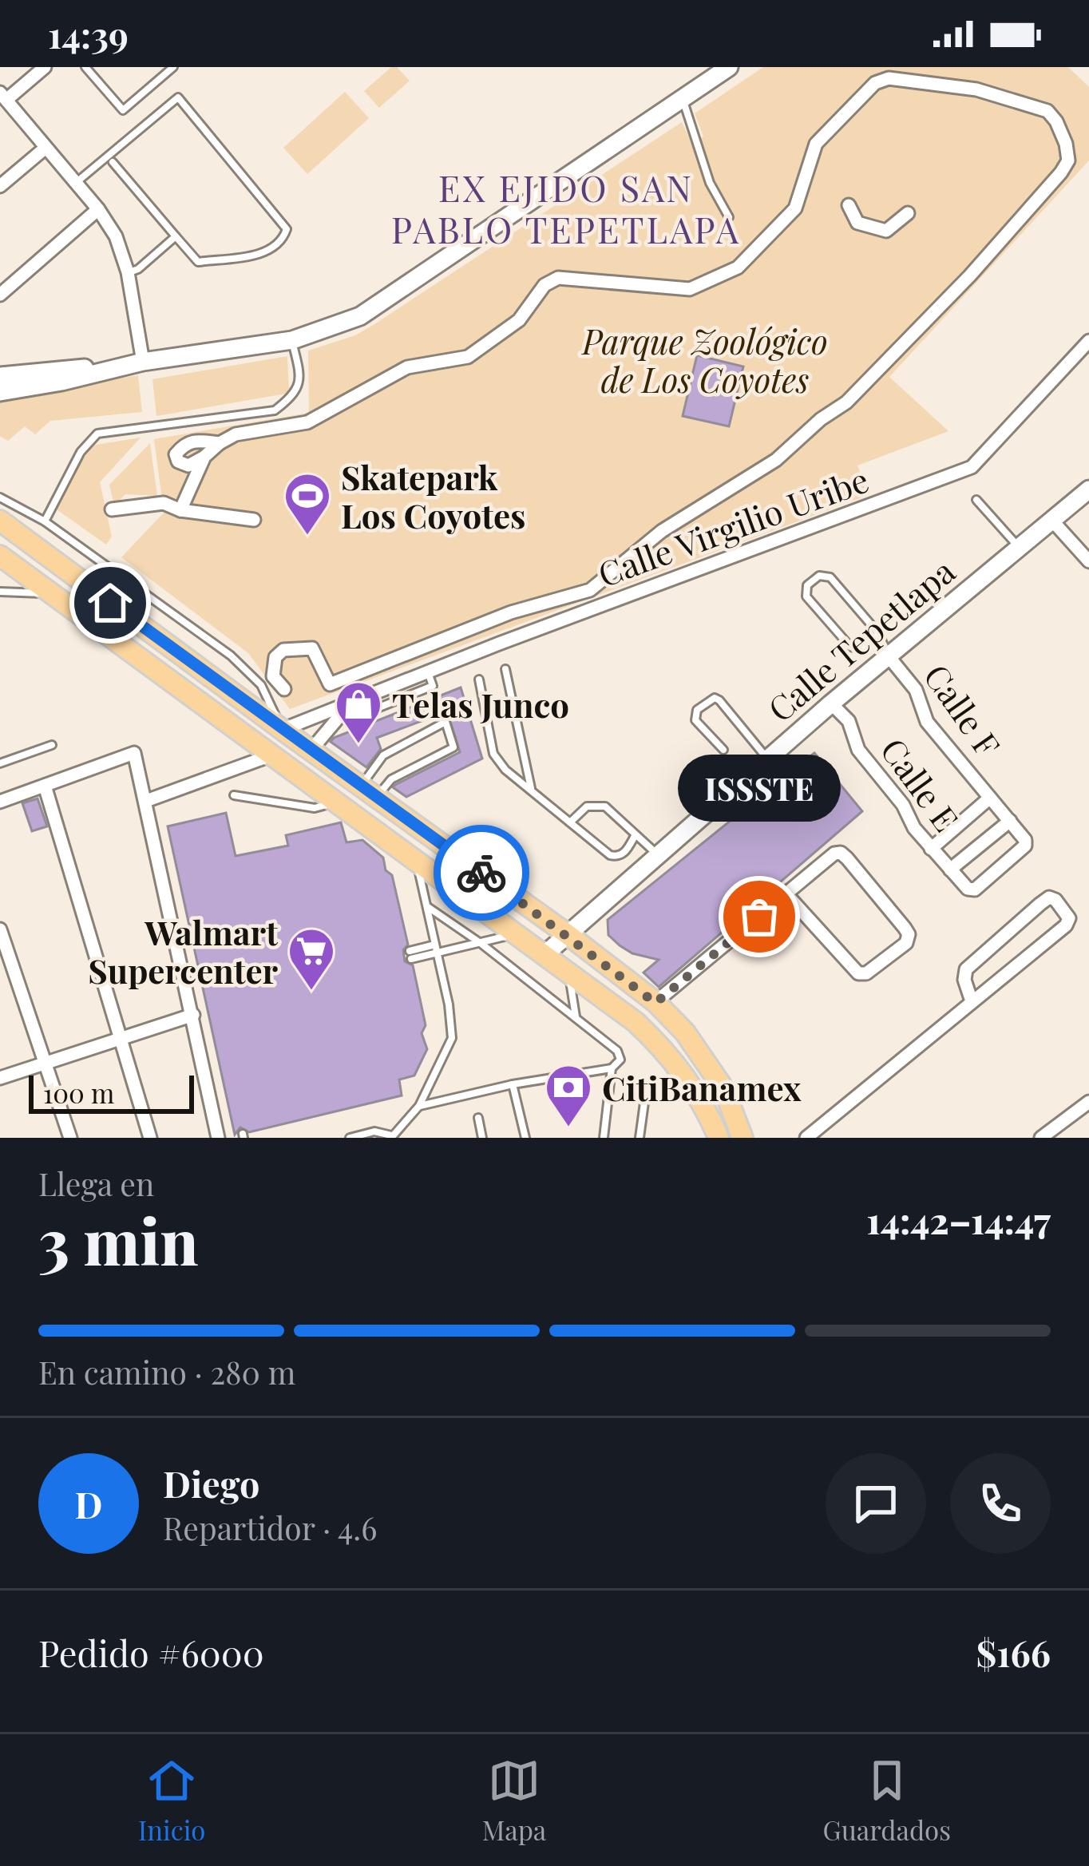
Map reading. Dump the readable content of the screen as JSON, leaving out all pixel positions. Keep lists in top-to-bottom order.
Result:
{
  "streets": {
    "main road": ["Calle Tepetlapa"],
    "street": ["Calle Virgilio Uribe", "Calle F", "Calle E"]
  },
  "crossings": [
    ["Calle Tepetlapa", "Calle F"],
    ["Calle Tepetlapa", "Calle E"],
    ["Calle F", "Calle E"]
  ],
  "districts": ["EX EJIDO SAN PABLO TEPETLAPA"],
  "parks": ["Parque Zoológico de Los Coyotes"],
  "places": {
    "sports": ["Skatepark Los Coyotes"],
    "shop": ["Telas Junco"],
    "other": ["ISSSTE"],
    "supermarket": ["Walmart Supercenter"],
    "bank": ["CitiBanamex"]
  },
  "scale_bar": "100 m",
  "page": {
    "status": "14:39",
    "bubble": "ISSSTE",
    "scale": "100 m",
    "heading": ["3 min", "Llega en", "14:42–14:47"],
    "panel": [
      "Diego",
      "Repartidor · 4.6",
      "Pedido #6000",
      "$166"
    ],
    "bar": "En camino · 280 m",
    "round": "D",
    "tabs": ["Inicio", "Mapa", "Guardados"]
  }
}
